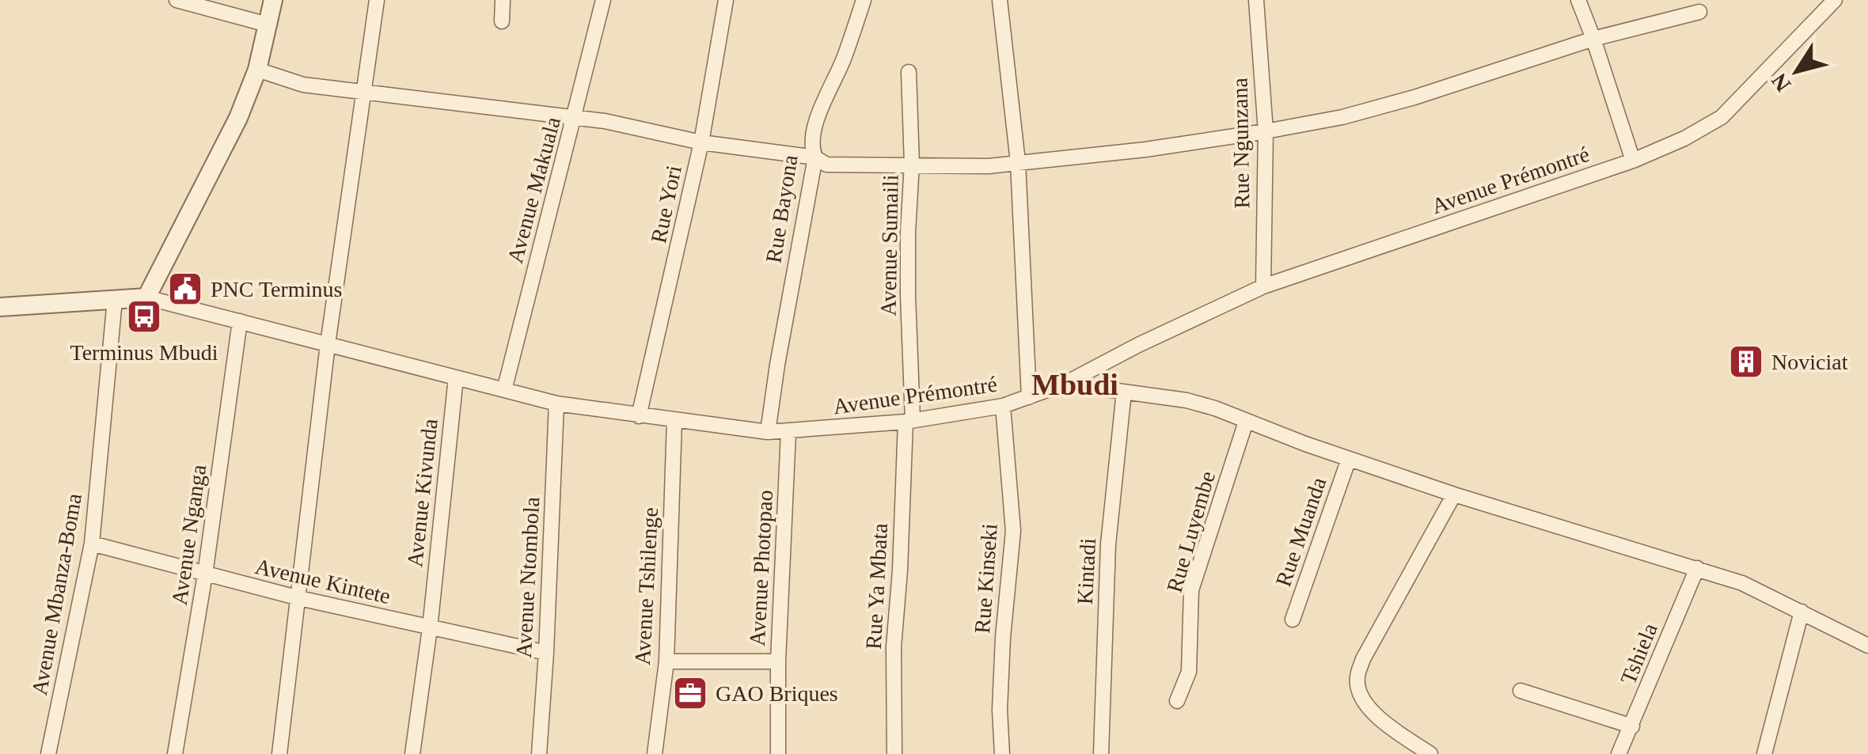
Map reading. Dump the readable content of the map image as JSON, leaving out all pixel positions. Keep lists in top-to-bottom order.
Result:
{
  "streets": {
    "street": [
      "Rue Ngunzana",
      "Avenue Prémontré",
      "Avenue Makuala",
      "Rue Yori",
      "Rue Bayona",
      "Avenue Sumaili",
      "Avenue Kivunda",
      "Rue Luyembe",
      "Rue Muanda",
      "Avenue Nganga",
      "Avenue Photopao",
      "Kintadi",
      "Avenue Ntombola",
      "Rue Kinseki",
      "Avenue Kintete",
      "Avenue Tshilenge",
      "Rue Ya Mbata",
      "Avenue Mbanza-Boma",
      "Tshiela"
    ]
  },
  "crossings": [
    ["Rue Ngunzana", "Avenue Prémontré"],
    ["Avenue Prémontré", "Avenue Makuala"],
    ["Avenue Prémontré", "Rue Yori"],
    ["Avenue Prémontré", "Rue Bayona"],
    ["Avenue Prémontré", "Avenue Sumaili"],
    ["Avenue Prémontré", "Avenue Kivunda"],
    ["Avenue Prémontré", "Avenue Nganga"],
    ["Avenue Prémontré", "Avenue Photopao"],
    ["Avenue Prémontré", "Avenue Ntombola"],
    ["Avenue Prémontré", "Rue Kinseki"],
    ["Avenue Prémontré", "Avenue Tshilenge"],
    ["Avenue Prémontré", "Rue Ya Mbata"],
    ["Avenue Sumaili", "Rue Ya Mbata"],
    ["Avenue Kivunda", "Avenue Kintete"],
    ["Avenue Nganga", "Avenue Kintete"],
    ["Avenue Ntombola", "Avenue Kintete"],
    ["Avenue Kintete", "Avenue Mbanza-Boma"]
  ],
  "districts": ["Mbudi"],
  "places": {
    "public building": ["PNC Terminus"],
    "bus stop": ["Terminus Mbudi"],
    "building": ["Noviciat"],
    "office": ["GAO Briques"]
  },
  "north": "bottom left"
}
